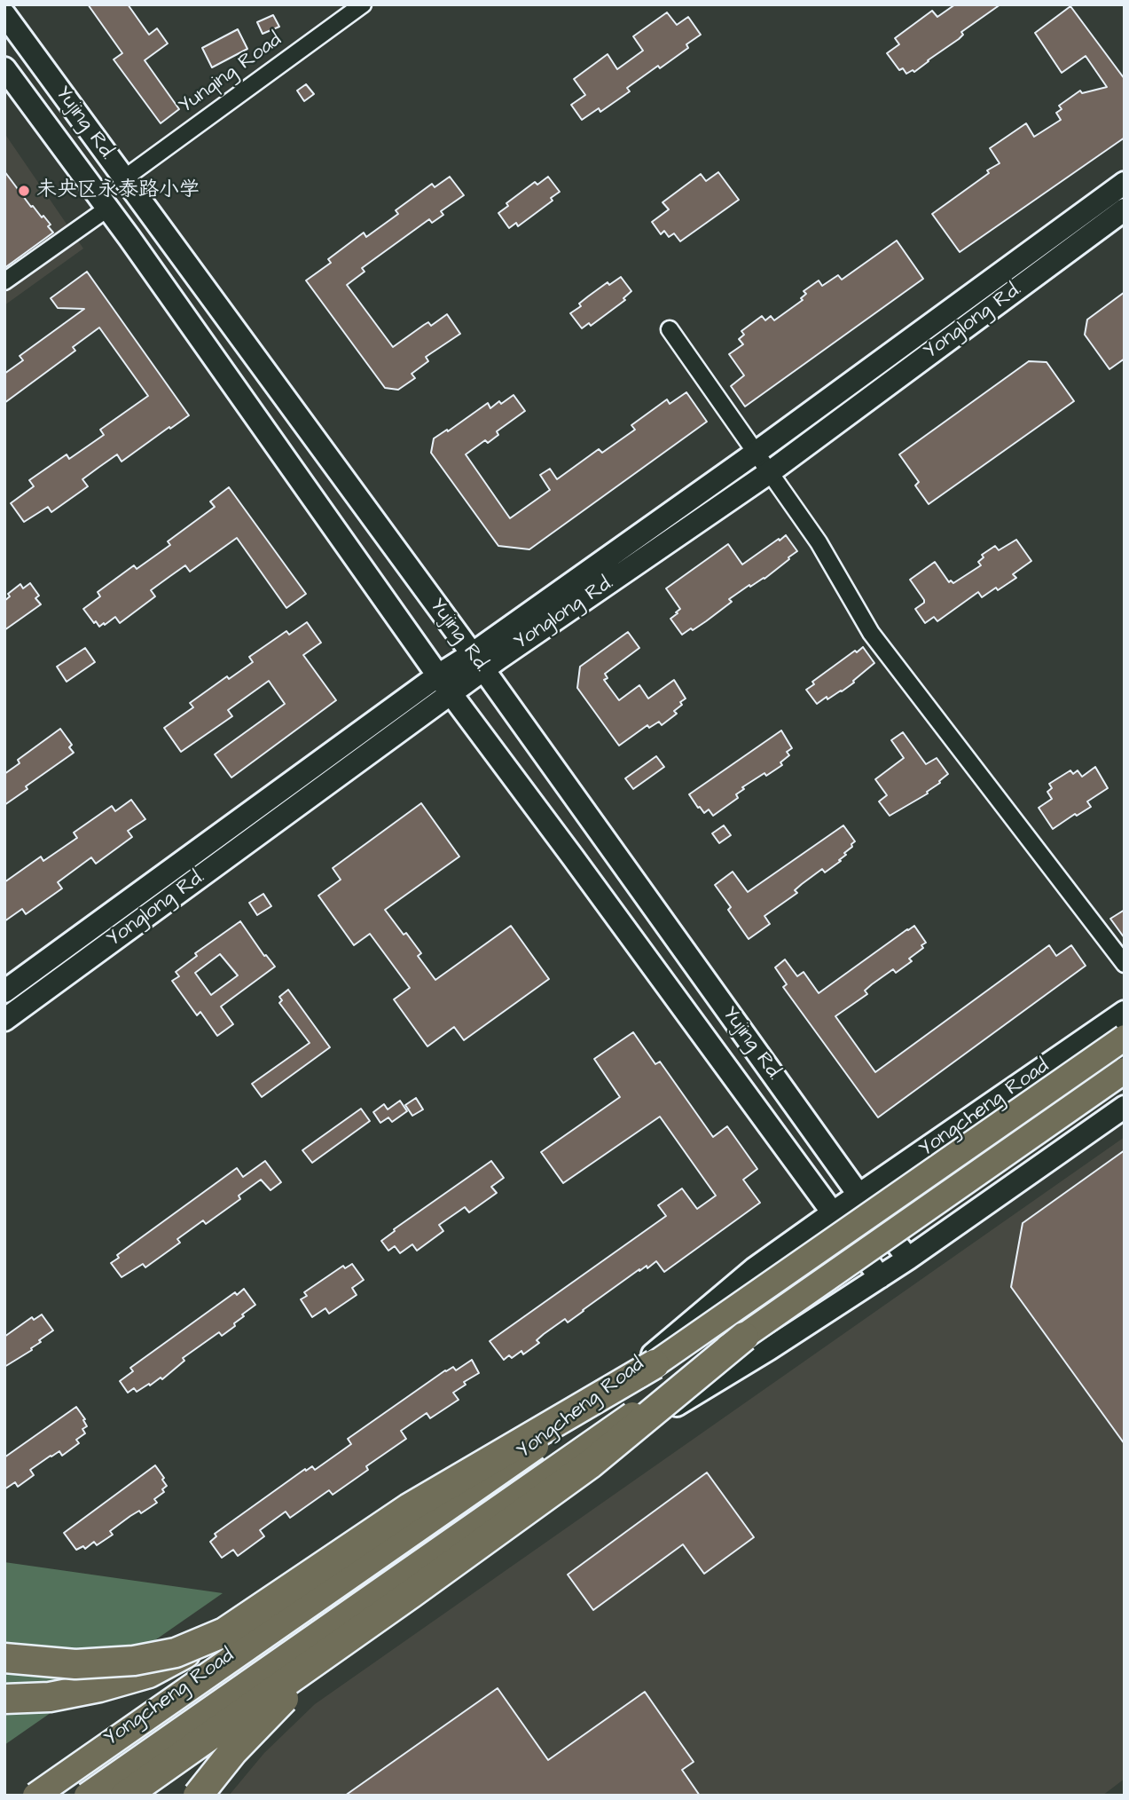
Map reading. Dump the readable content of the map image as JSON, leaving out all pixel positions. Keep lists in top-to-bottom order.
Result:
{
  "streets": {
    "street": [
      "Yunqing Road",
      "Yujing Rd.",
      "Yonglong Rd.",
      "Yongcheng Road"
    ]
  },
  "crossings": [
    ["Yunqing Road", "Yujing Rd."],
    ["Yujing Rd.", "Yonglong Rd."],
    ["Yujing Rd.", "Yongcheng Road"]
  ],
  "places": ["未央区永泰路小学"]
}
